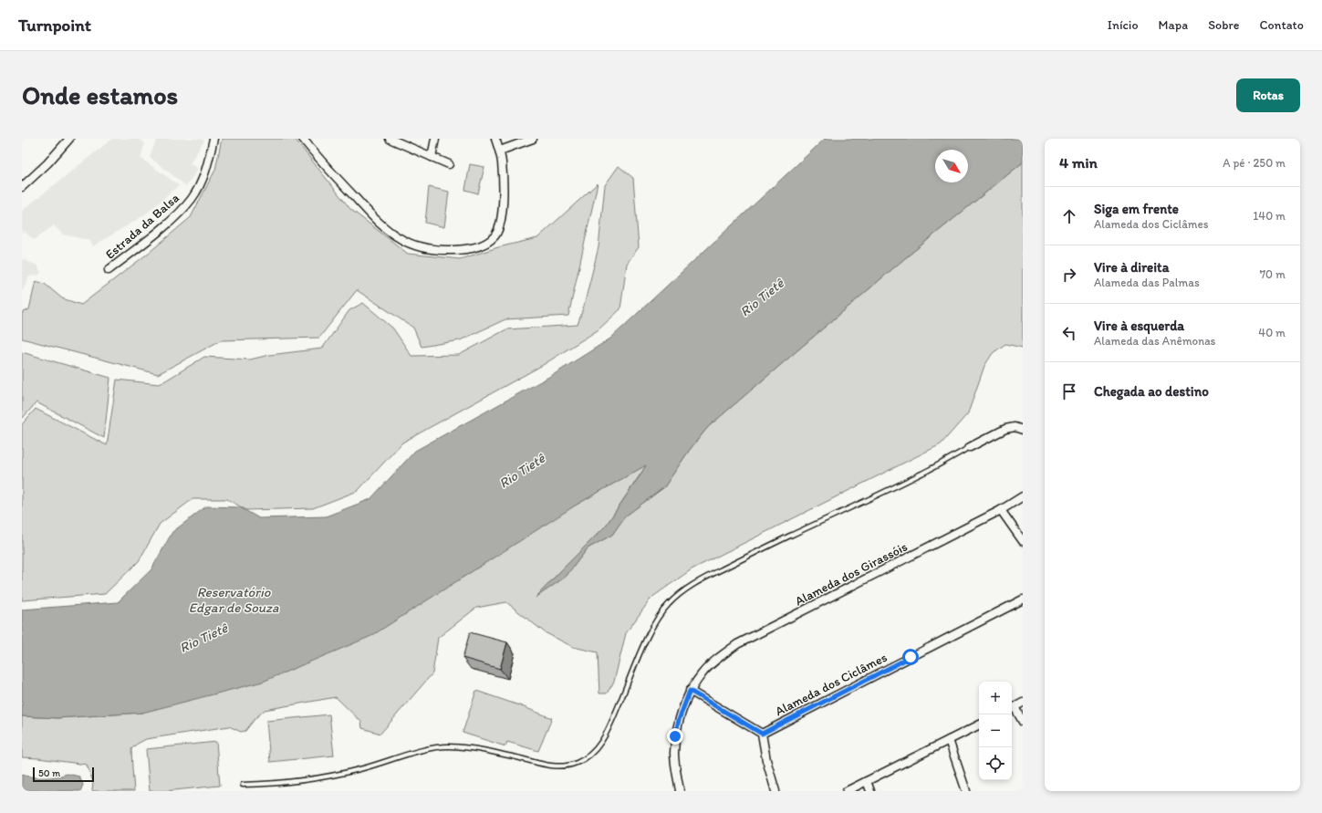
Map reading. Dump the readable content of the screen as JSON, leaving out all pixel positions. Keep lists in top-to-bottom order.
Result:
{
  "streets": {
    "street": ["Estrada da Balsa", "Alameda dos Girassóis", "Alameda dos Ciclâmes"]
  },
  "water": ["Rio Tietê", "Reservatório Edgar de Souza"],
  "scale_bar": "50 m",
  "north": "bottom right",
  "page": {
    "header": "Turnpoint",
    "nav": [
      "Início",
      "Mapa",
      "Sobre",
      "Contato"
    ],
    "buttons": "Rotas",
    "title": "Onde estamos",
    "heading": ["4 min", "A pé · 250 m"],
    "list": [
      ["Siga em frente", "Alameda dos Ciclâmes", "140 m"],
      ["Vire à direita", "Alameda das Palmas", "70 m"],
      ["Vire à esquerda", "Alameda das Anêmonas", "40 m"],
      "Chegada ao destino"
    ],
    "map_buttons": ["+", "−"],
    "scale": "50 m"
  }
}
